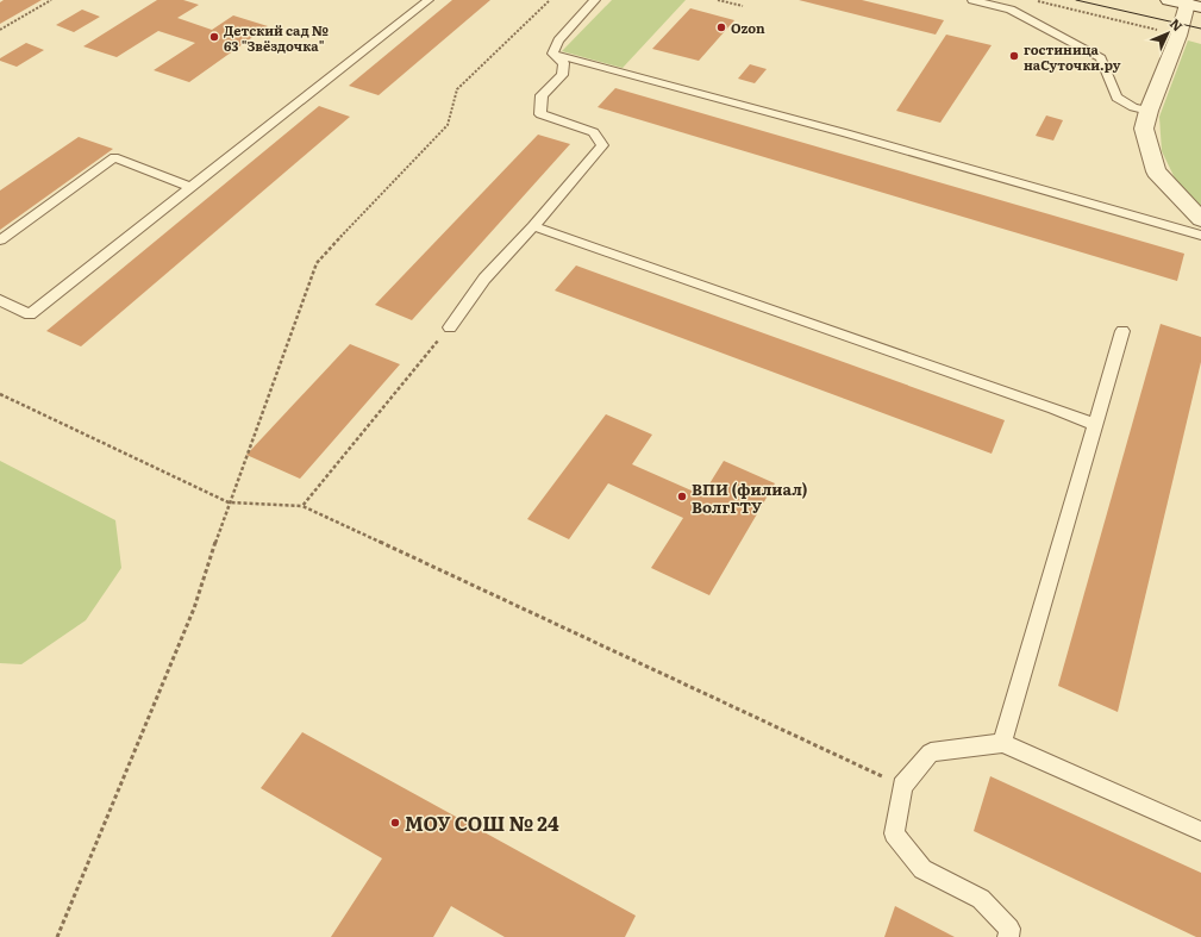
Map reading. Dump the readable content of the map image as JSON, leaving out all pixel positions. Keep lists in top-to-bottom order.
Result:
{
  "places": [
    "Ozon",
    "Детский сад № 63 \"Звёздочка\"",
    "гостиница наСуточки.ру",
    "ВПИ (филиал) ВолгГТУ",
    "МОУ СОШ № 24"
  ],
  "north": "top right"
}
